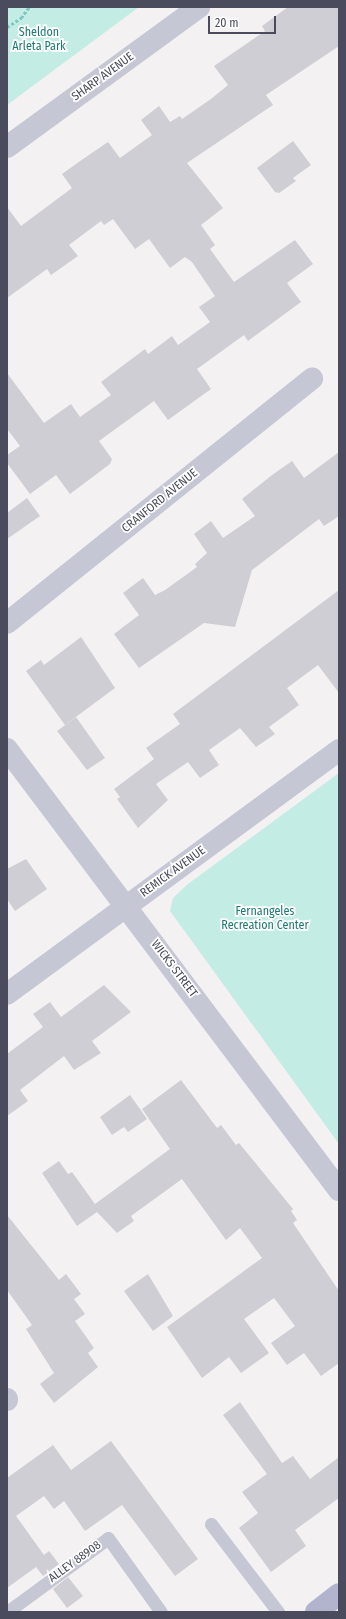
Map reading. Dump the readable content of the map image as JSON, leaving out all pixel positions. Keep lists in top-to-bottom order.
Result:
{
  "streets": {
    "street": [
      "SHARP AVENUE",
      "CRANFORD AVENUE",
      "REMICK AVENUE",
      "WICKS STREET"
    ],
    "lane": ["ALLEY 88908"]
  },
  "crossings": [
    ["REMICK AVENUE", "WICKS STREET"]
  ],
  "parks": ["Sheldon Arleta Park", "Fernangeles Recreation Center"],
  "scale_bar": "20 m"
}
